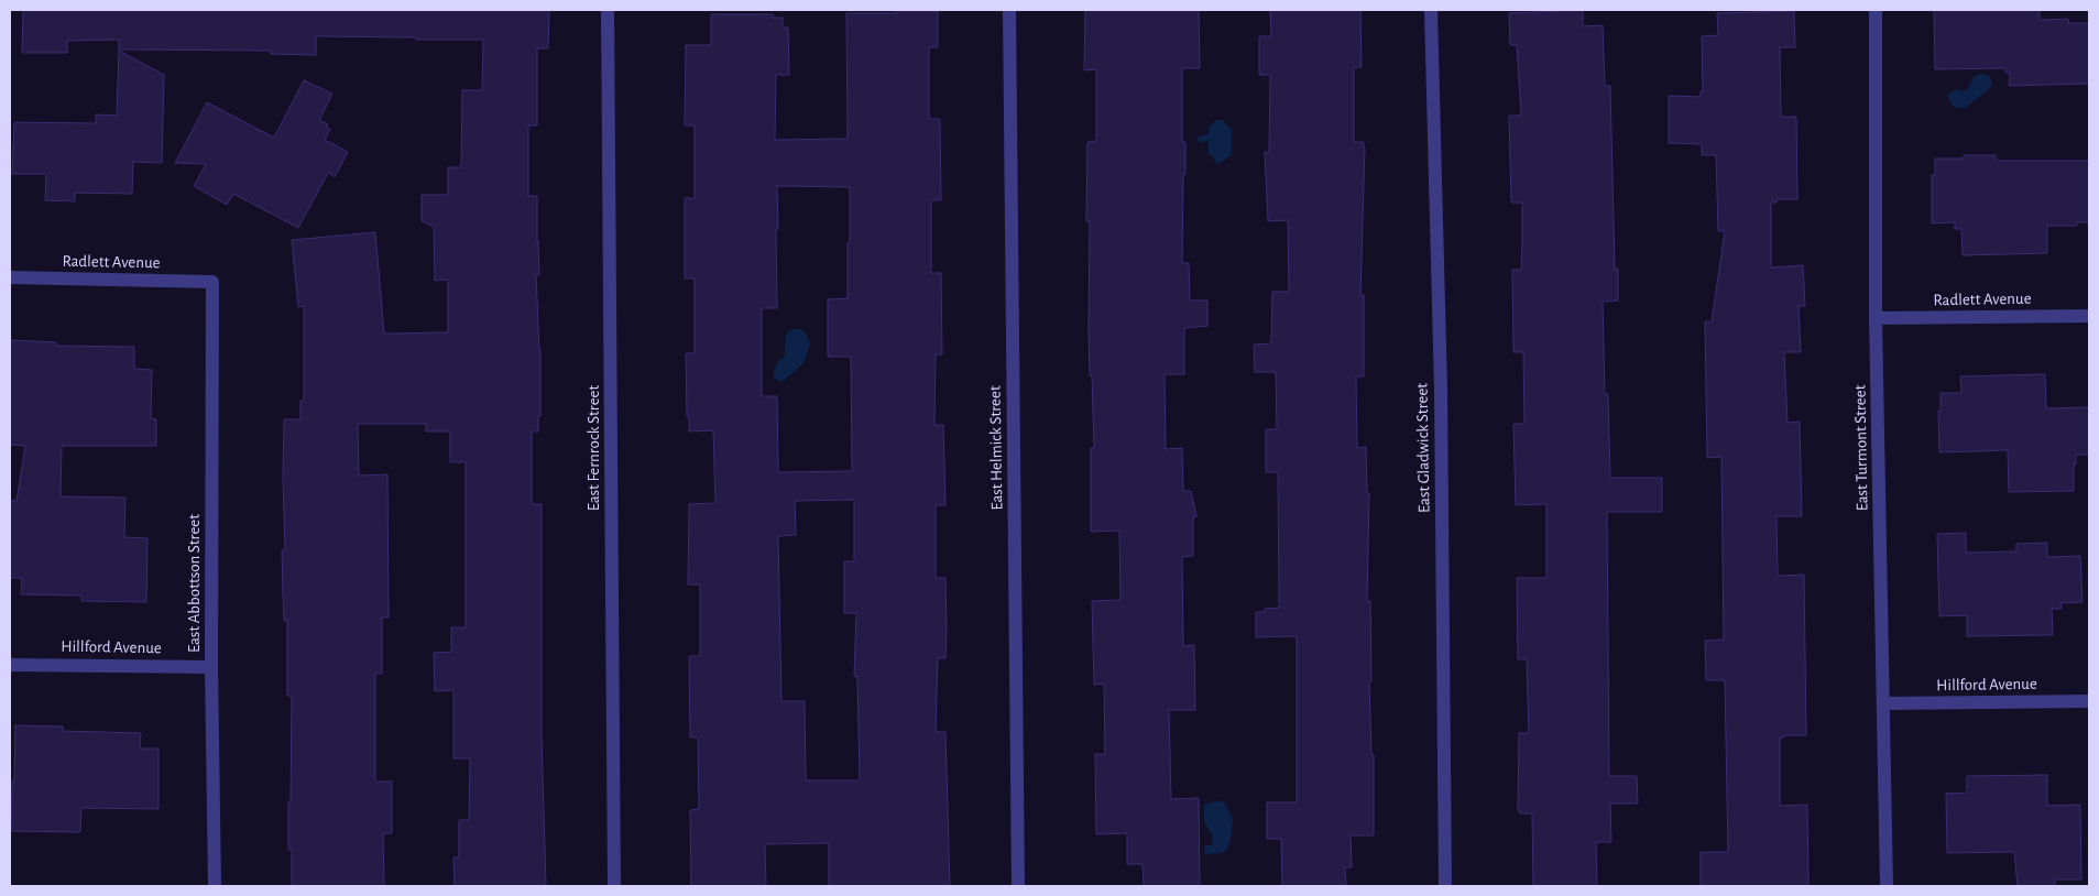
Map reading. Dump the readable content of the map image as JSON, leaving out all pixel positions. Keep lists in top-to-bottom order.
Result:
{
  "streets": {
    "street": [
      "Radlett Avenue",
      "East Fernrock Street",
      "East Helmick Street",
      "East Gladwick Street",
      "East Turmont Street",
      "East Abbottson Street",
      "Hillford Avenue"
    ]
  },
  "crossings": [
    ["Radlett Avenue", "East Turmont Street"],
    ["Radlett Avenue", "East Abbottson Street"],
    ["East Turmont Street", "Hillford Avenue"],
    ["East Abbottson Street", "Hillford Avenue"]
  ]
}
